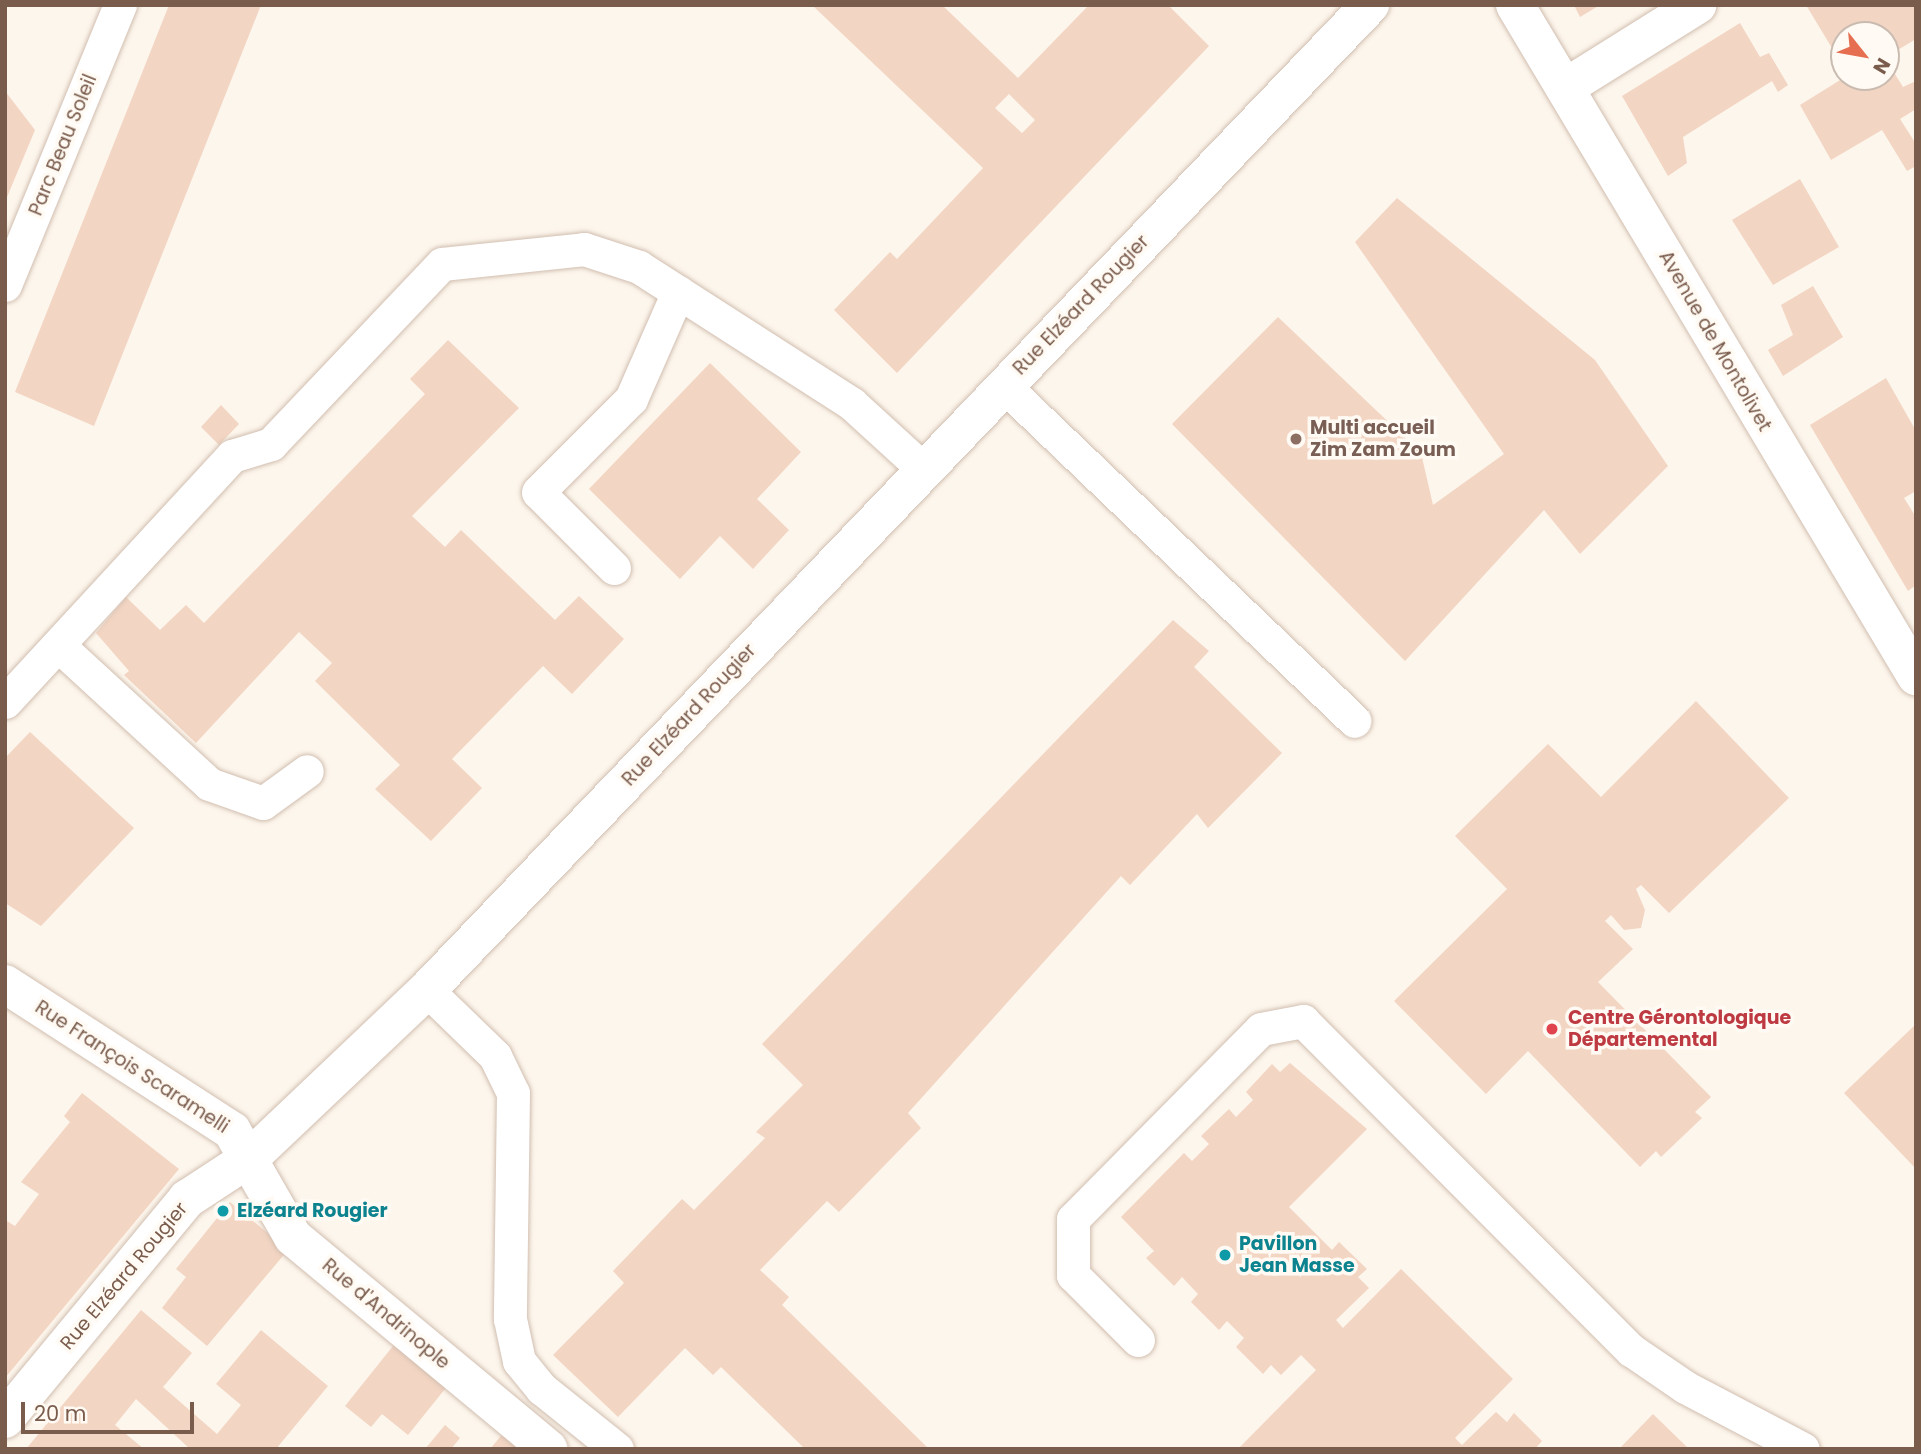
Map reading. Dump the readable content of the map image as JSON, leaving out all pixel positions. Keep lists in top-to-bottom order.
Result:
{
  "streets": {
    "street": [
      "Rue Elzéard Rougier",
      "Avenue de Montolivet",
      "Rue François Scaramelli",
      "Rue d'Andrinople"
    ],
    "lane": ["Parc Beau Soleil"]
  },
  "crossings": [
    ["Rue Elzéard Rougier", "Rue François Scaramelli"],
    ["Rue Elzéard Rougier", "Rue d'Andrinople"],
    ["Rue François Scaramelli", "Rue d'Andrinople"]
  ],
  "places": [
    "Multi accueil Zim Zam Zoum",
    "Centre Gérontologique Départemental",
    "Elzéard Rougier",
    "Pavillon Jean Masse"
  ],
  "scale_bar": "20 m",
  "north": "bottom right"
}
